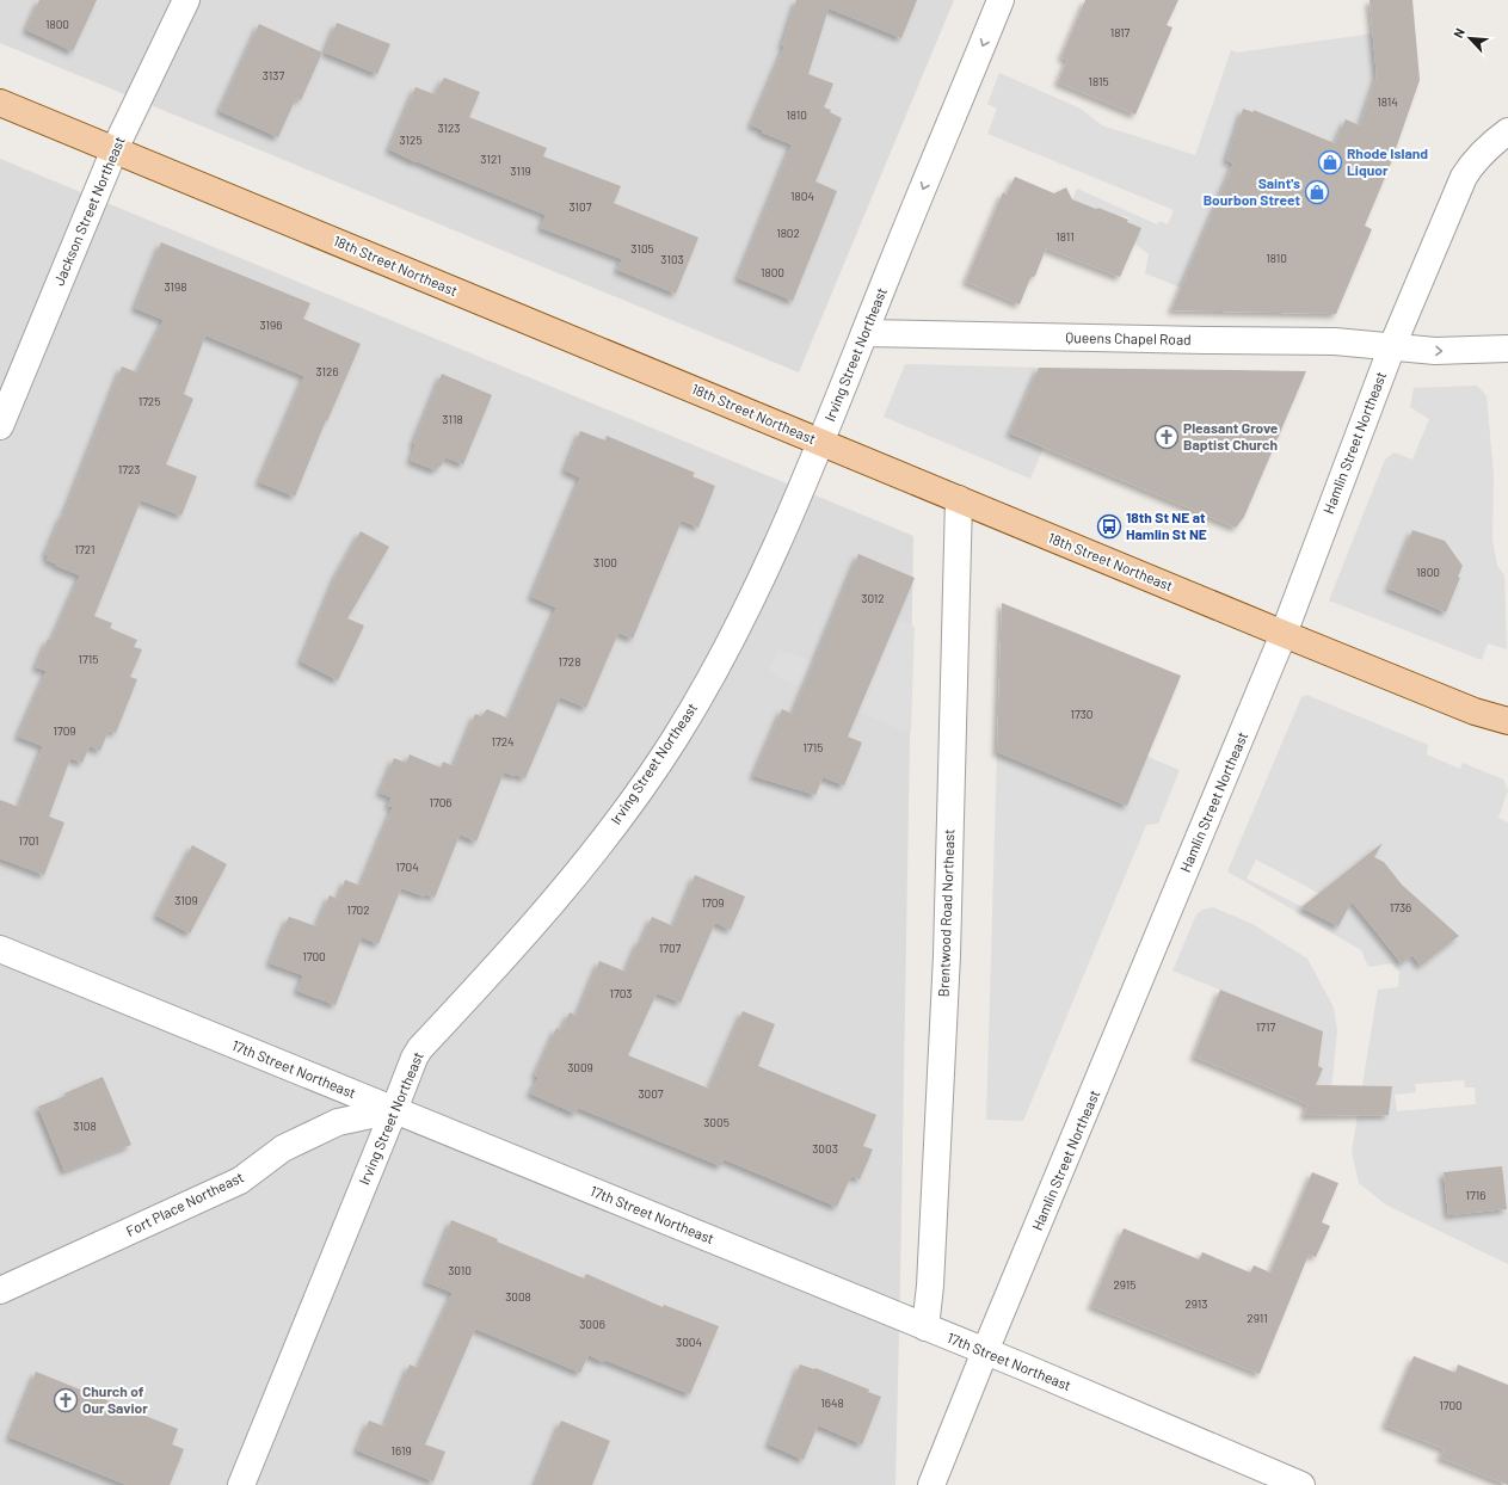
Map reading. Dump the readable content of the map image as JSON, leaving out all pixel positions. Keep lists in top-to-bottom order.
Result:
{
  "streets": {
    "main road": ["18th Street Northeast"],
    "street": [
      "Jackson Street Northeast",
      "Queens Chapel Road",
      "Irving Street Northeast",
      "Hamlin Street Northeast",
      "Brentwood Road Northeast",
      "17th Street Northeast",
      "Fort Place Northeast"
    ]
  },
  "crossings": [
    ["Jackson Street Northeast", "18th Street Northeast"],
    ["18th Street Northeast", "Irving Street Northeast"],
    ["18th Street Northeast", "Hamlin Street Northeast"],
    ["18th Street Northeast", "Brentwood Road Northeast"],
    ["Queens Chapel Road", "Irving Street Northeast"],
    ["Queens Chapel Road", "Hamlin Street Northeast"],
    ["Irving Street Northeast", "17th Street Northeast"],
    ["Irving Street Northeast", "Fort Place Northeast"],
    ["Hamlin Street Northeast", "17th Street Northeast"],
    ["Brentwood Road Northeast", "17th Street Northeast"],
    ["17th Street Northeast", "Fort Place Northeast"]
  ],
  "places": {
    "shop": ["Rhode Island Liquor", "Saint's Bourbon Street"],
    "church": ["Pleasant Grove Baptist Church", "Church of Our Savior"],
    "bus stop": ["18th St NE at Hamlin St NE"]
  },
  "house_numbers": [
    "1800",
    "1817",
    "3137",
    "1815",
    "1814",
    "1810",
    "3123",
    "3125",
    "3121",
    "3119",
    "1804",
    "3107",
    "1802",
    "1811",
    "3105",
    "1810",
    "3103",
    "1800",
    "3198",
    "3196",
    "3126",
    "1725",
    "3118",
    "1723",
    "1721",
    "3100",
    "1800",
    "3012",
    "1715",
    "1728",
    "1730",
    "1709",
    "1724",
    "1715",
    "1706",
    "1701",
    "1704",
    "3109",
    "1709",
    "1736",
    "1702",
    "1707",
    "1700",
    "1703",
    "1717",
    "3009",
    "3007",
    "3005",
    "3108",
    "3003",
    "1716",
    "3010",
    "2915",
    "3008",
    "2913",
    "2911",
    "3006",
    "3004",
    "1648",
    "1700",
    "1619"
  ],
  "north": "top left"
}
